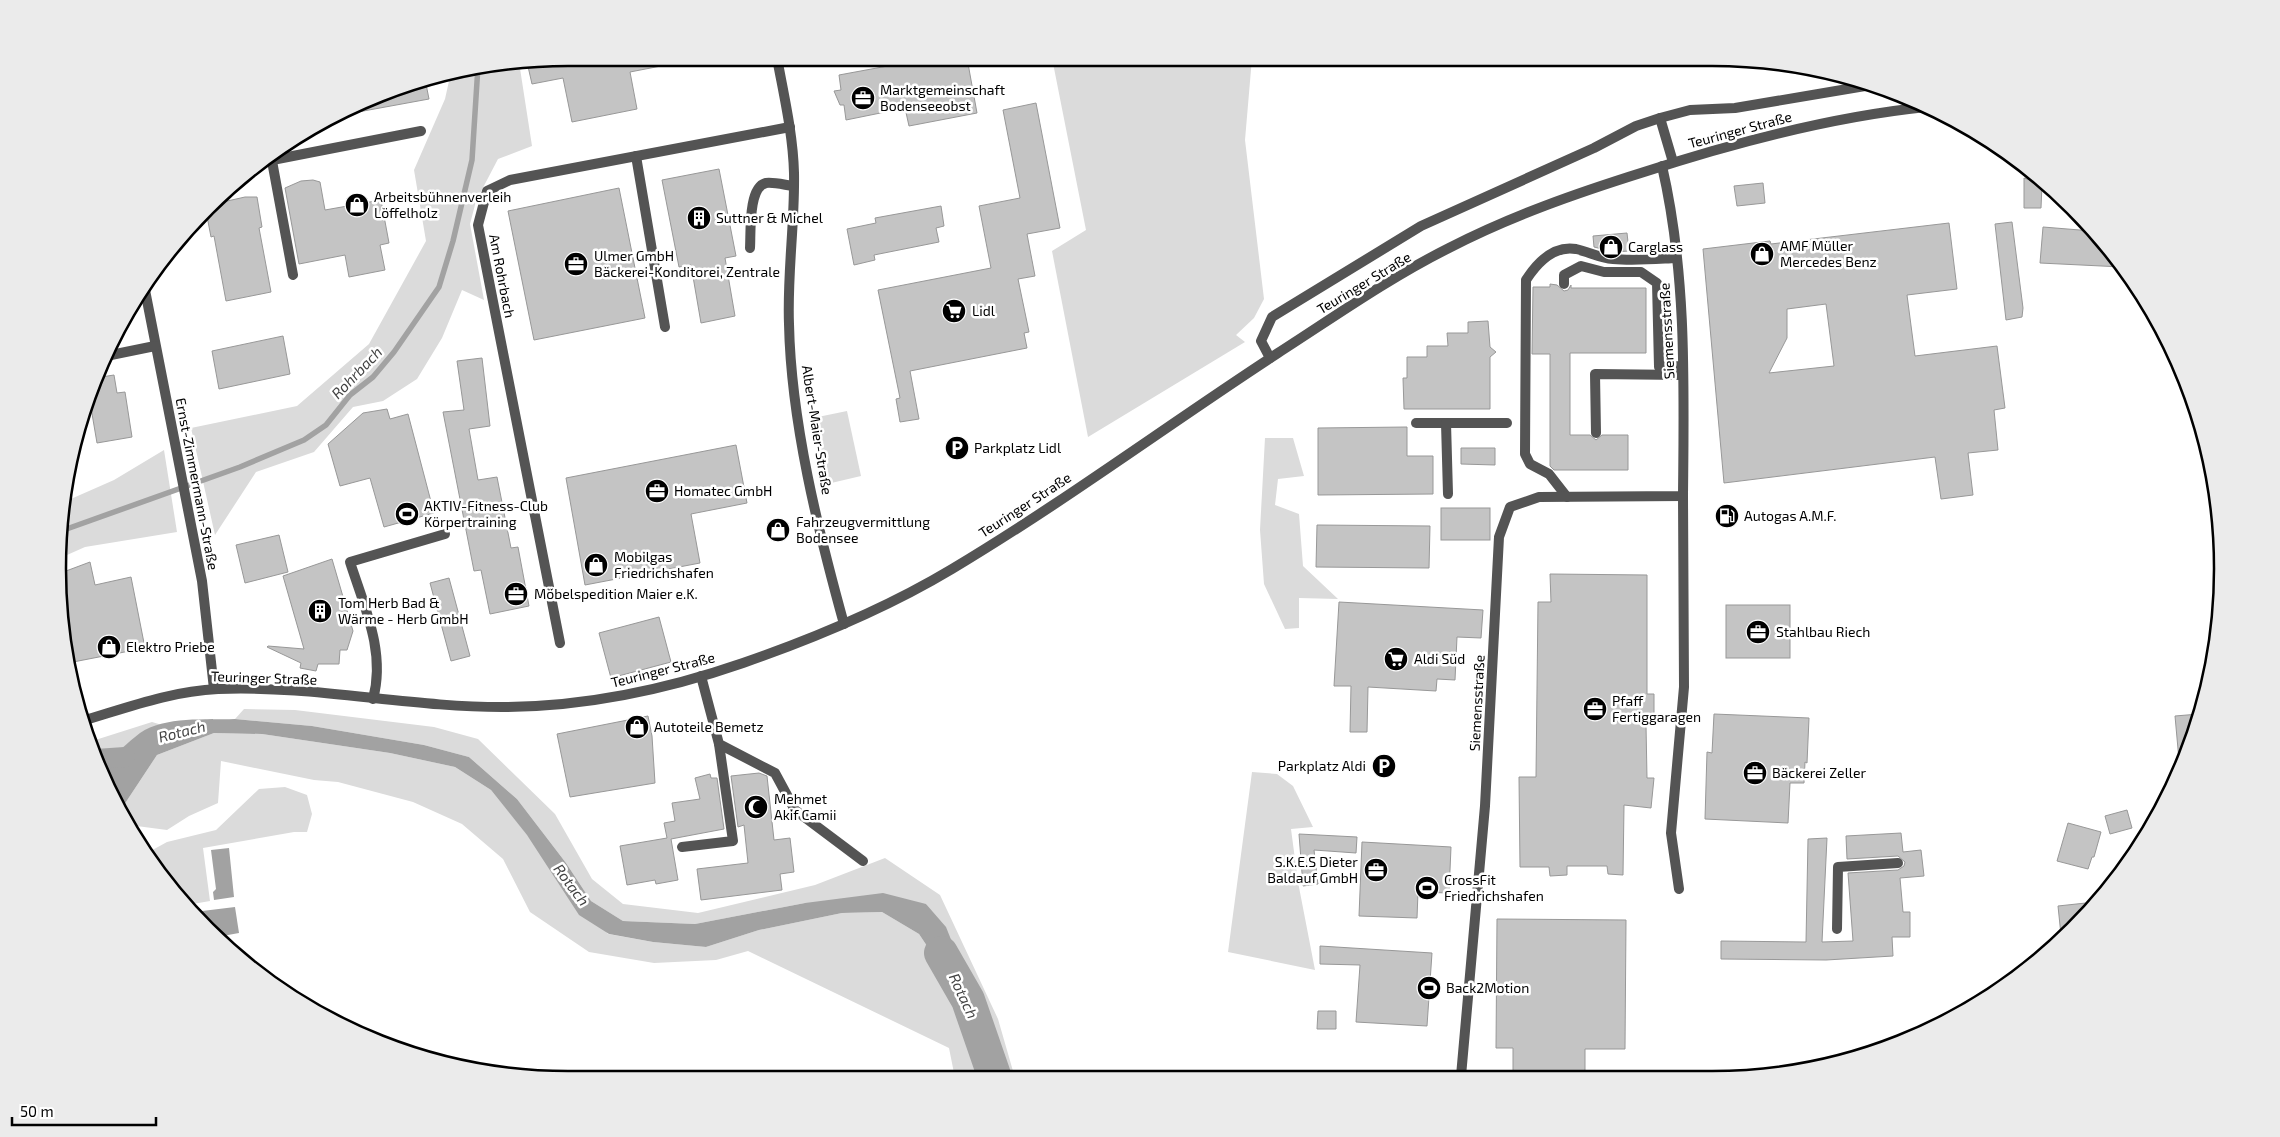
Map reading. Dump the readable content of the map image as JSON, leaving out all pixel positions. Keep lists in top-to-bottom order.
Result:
{
  "streets": {
    "street": [
      "Teuringer Straße",
      "Am Rohrbach",
      "Siemensstraße",
      "Albert-Maier-Straße",
      "Ernst-Zimmermann-Straße"
    ]
  },
  "crossings": [
    ["Teuringer Straße", "Siemensstraße"],
    ["Teuringer Straße", "Albert-Maier-Straße"],
    ["Teuringer Straße", "Ernst-Zimmermann-Straße"],
    ["Am Rohrbach", "Albert-Maier-Straße"]
  ],
  "water": ["Rohrbach", "Rotach"],
  "places": {
    "office": [
      "Marktgemeinschaft Bodenseeobst",
      "Ulmer GmbH Bäckerei-Konditorei, Zentrale",
      "Homatec GmbH",
      "Möbelspedition Maier e.K.",
      "Stahlbau Riech",
      "Pfaff Fertiggaragen",
      "Bäckerei Zeller",
      "S.K.E.S Dieter Baldauf GmbH"
    ],
    "shop": [
      "Arbeitsbühnenverleih Löffelholz",
      "Carglass",
      "AMF Müller Mercedes Benz",
      "Fahrzeugvermittlung Bodensee",
      "Mobilgas Friedrichshafen",
      "Elektro Priebe",
      "Autoteile Bemetz"
    ],
    "building": ["Suttner & Michel", "Tom Herb Bad & Wärme - Herb GmbH"],
    "supermarket": ["Lidl", "Aldi Süd"],
    "parking": ["Parkplatz Lidl", "Parkplatz Aldi"],
    "sports": ["AKTIV-Fitness-Club Körpertraining", "CrossFit Friedrichshafen", "Back2Motion"],
    "fuel station": ["Autogas A.M.F."],
    "mosque": ["Mehmet Akif Camii"]
  },
  "scale_bar": "50 m"
}
